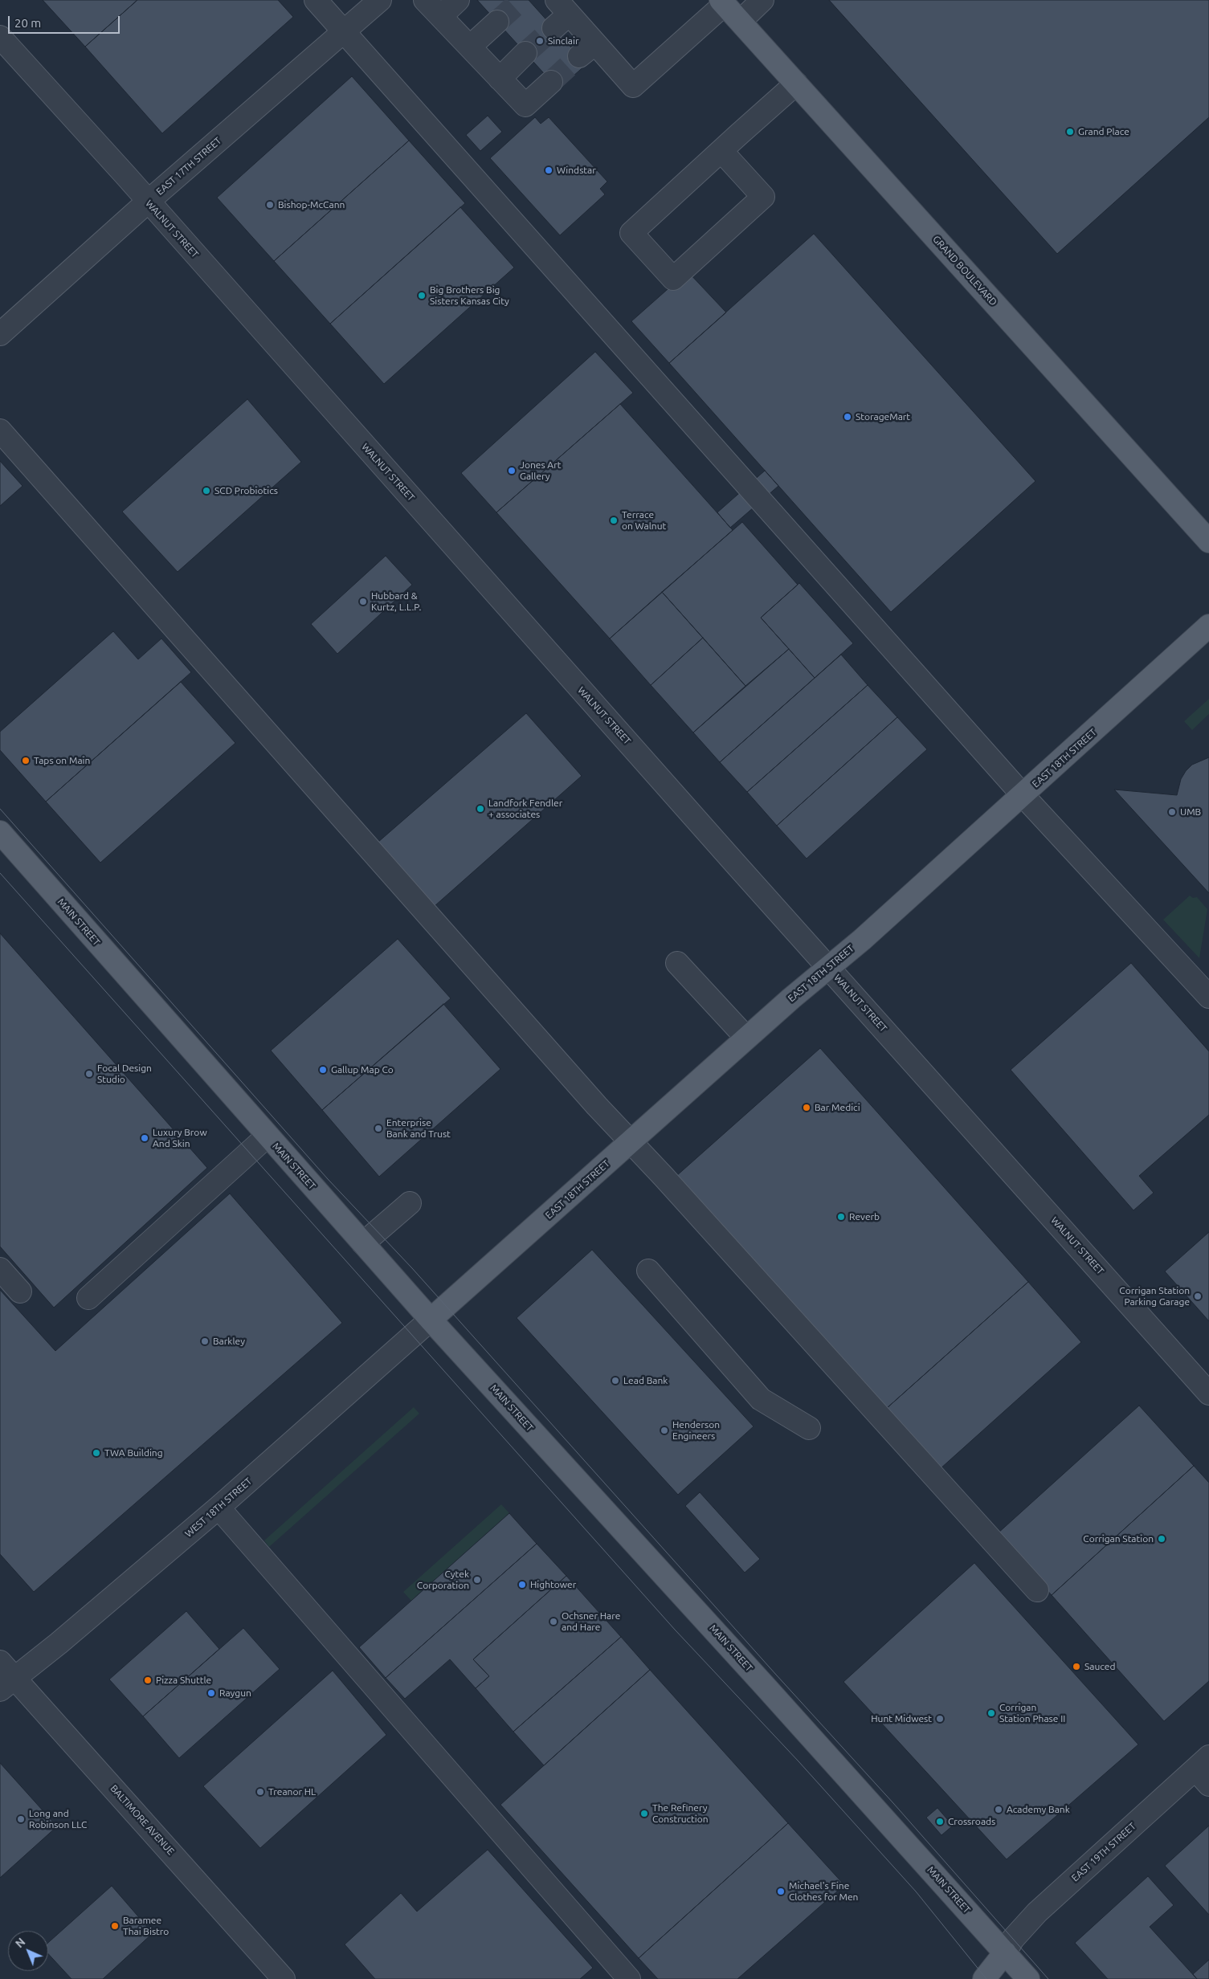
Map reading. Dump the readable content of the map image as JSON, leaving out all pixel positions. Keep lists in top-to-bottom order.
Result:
{
  "streets": {
    "main road": ["GRAND BOULEVARD", "EAST 18TH STREET", "MAIN STREET"],
    "street": [
      "EAST 17TH STREET",
      "WALNUT STREET",
      "WEST 18TH STREET",
      "BALTIMORE AVENUE",
      "EAST 19TH STREET"
    ]
  },
  "crossings": [
    ["EAST 17TH STREET", "WALNUT STREET"],
    ["WALNUT STREET", "EAST 18TH STREET"],
    ["EAST 18TH STREET", "MAIN STREET"],
    ["EAST 18TH STREET", "WEST 18TH STREET"],
    ["MAIN STREET", "WEST 18TH STREET"],
    ["MAIN STREET", "EAST 19TH STREET"],
    ["WEST 18TH STREET", "BALTIMORE AVENUE"]
  ],
  "places": [
    "Sinclair",
    "Grand Place",
    "Windstar",
    "Bishop-McCann",
    "Big Brothers Big Sisters Kansas City",
    "StorageMart",
    "Jones Art Gallery",
    "SCD Probiotics",
    "Terrace on Walnut",
    "Hubbard & Kurtz, L.L.P.",
    "Taps on Main",
    "Landfork Fendler + associates",
    "UMB",
    "Gallup Map Co",
    "Focal Design Studio",
    "Bar Medici",
    "Enterprise Bank and Trust",
    "Luxury Brow And Skin",
    "Reverb",
    "Corrigan Station Parking Garage",
    "Barkley",
    "Lead Bank",
    "Henderson Engineers",
    "TWA Building",
    "Corrigan Station",
    "Cytek Corporation",
    "Hightower",
    "Ochsner Hare and Hare",
    "Sauced",
    "Pizza Shuttle",
    "Raygun",
    "Corrigan Station Phase II",
    "Hunt Midwest",
    "Treanor HL",
    "Academy Bank",
    "The Refinery Construction",
    "Long and Robinson LLC",
    "Crossroads",
    "Michael's Fine Clothes for Men",
    "Baramee Thai Bistro"
  ],
  "scale_bar": "20 m",
  "north": "top left"
}
